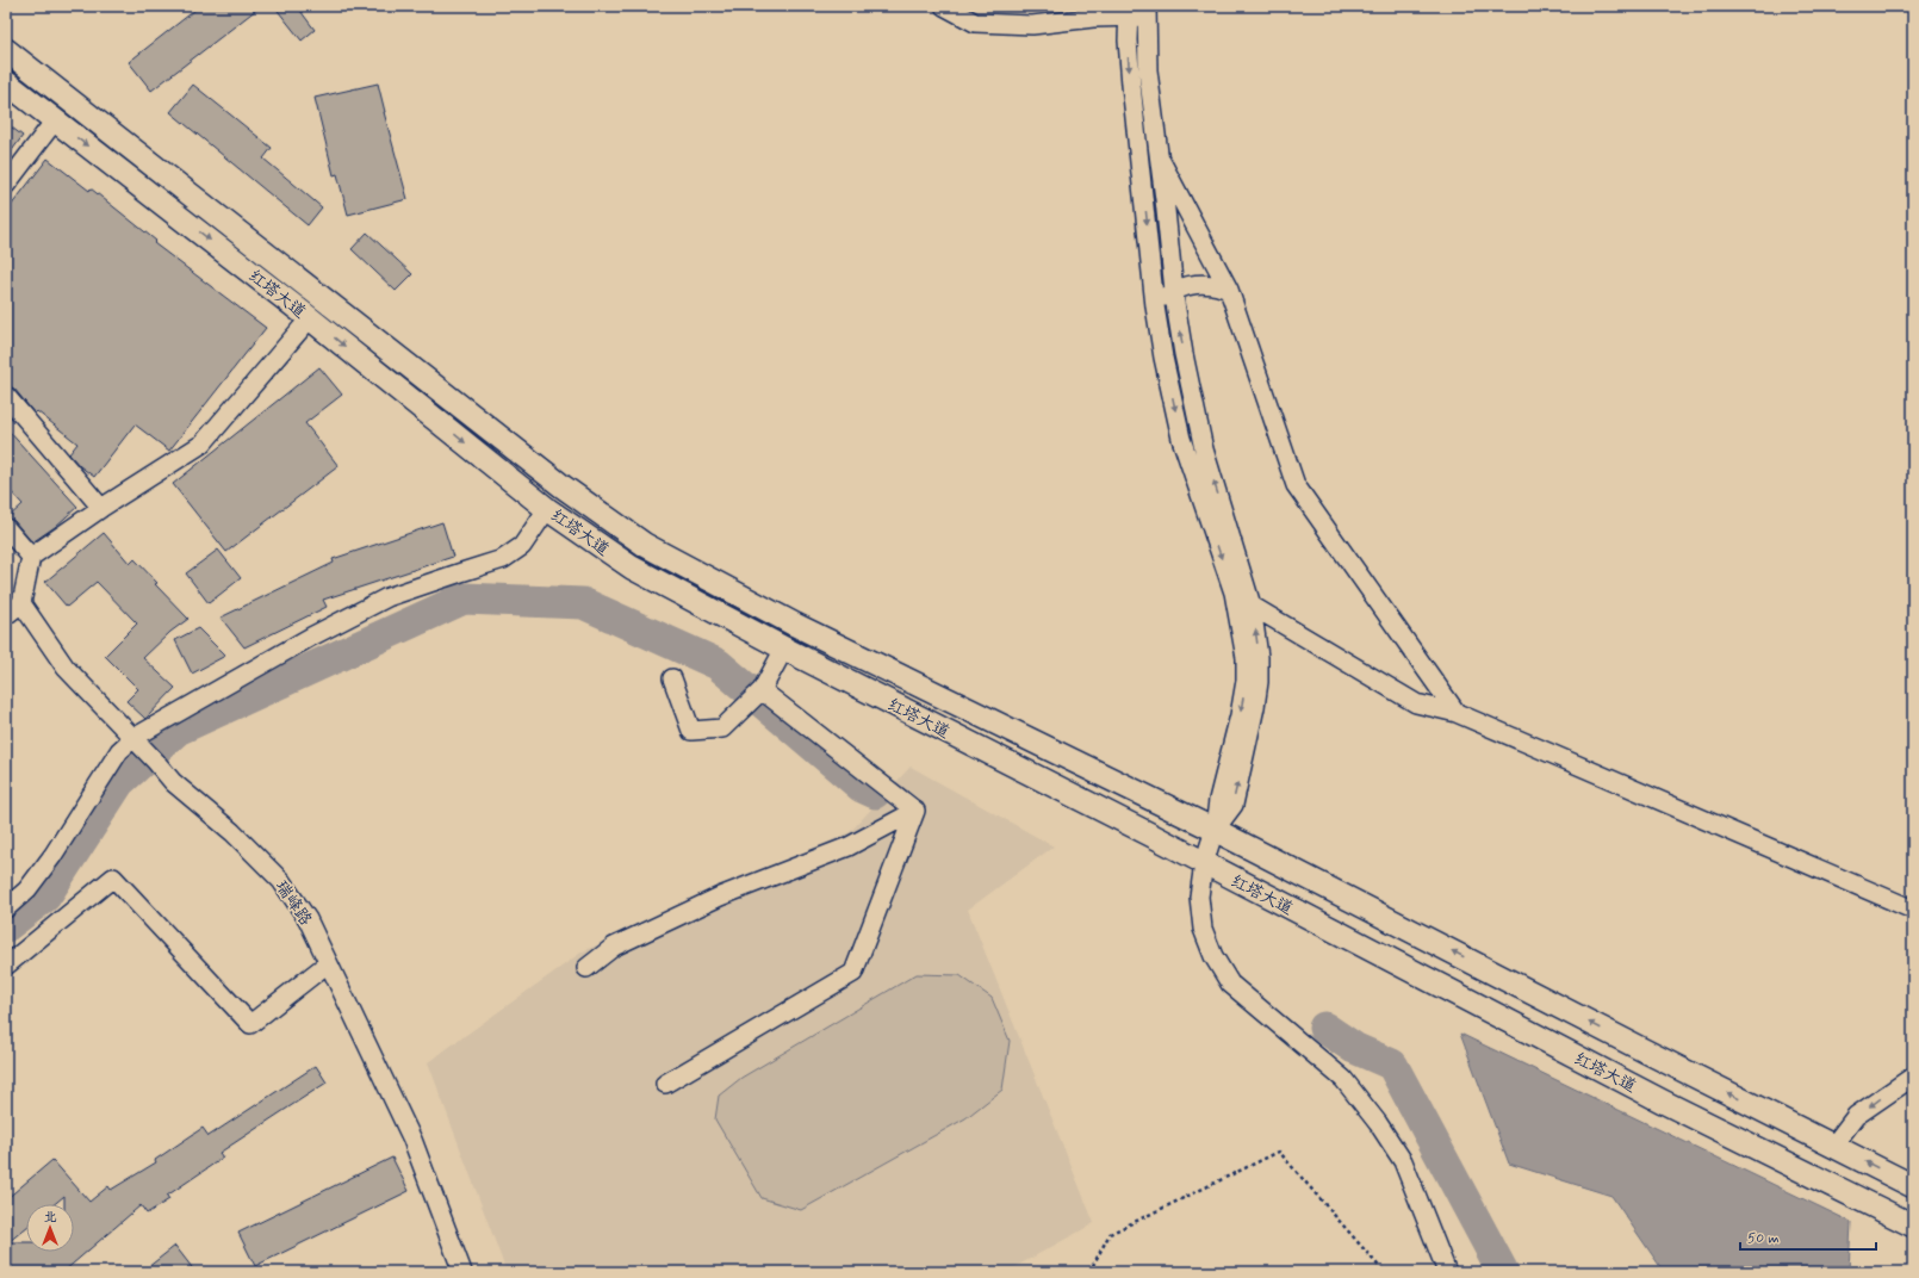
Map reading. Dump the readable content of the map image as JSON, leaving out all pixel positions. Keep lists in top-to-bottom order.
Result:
{
  "streets": {
    "main road": ["红塔大道"],
    "street": ["瑞峰路"]
  },
  "scale_bar": "50 m",
  "north": "top"
}
